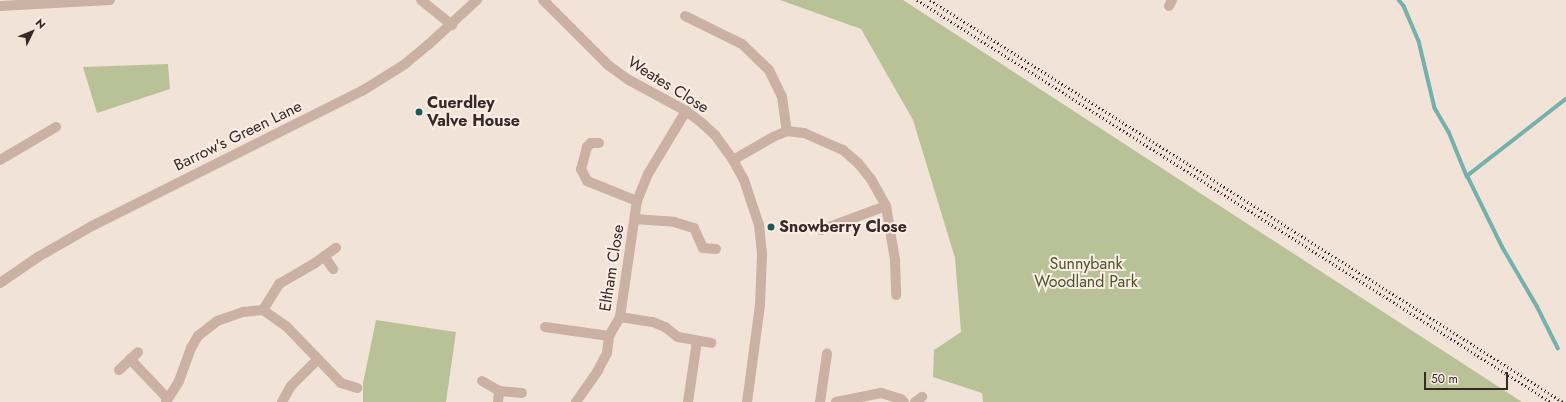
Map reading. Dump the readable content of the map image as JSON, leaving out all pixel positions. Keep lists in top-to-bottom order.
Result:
{
  "streets": {
    "street": ["Weates Close", "Barrow's Green Lane", "Eltham Close"]
  },
  "crossings": [
    ["Weates Close", "Eltham Close"]
  ],
  "parks": ["Sunnybank Woodland Park"],
  "places": ["Cuerdley Valve House", "Snowberry Close"],
  "scale_bar": "50 m",
  "north": "top right"
}
